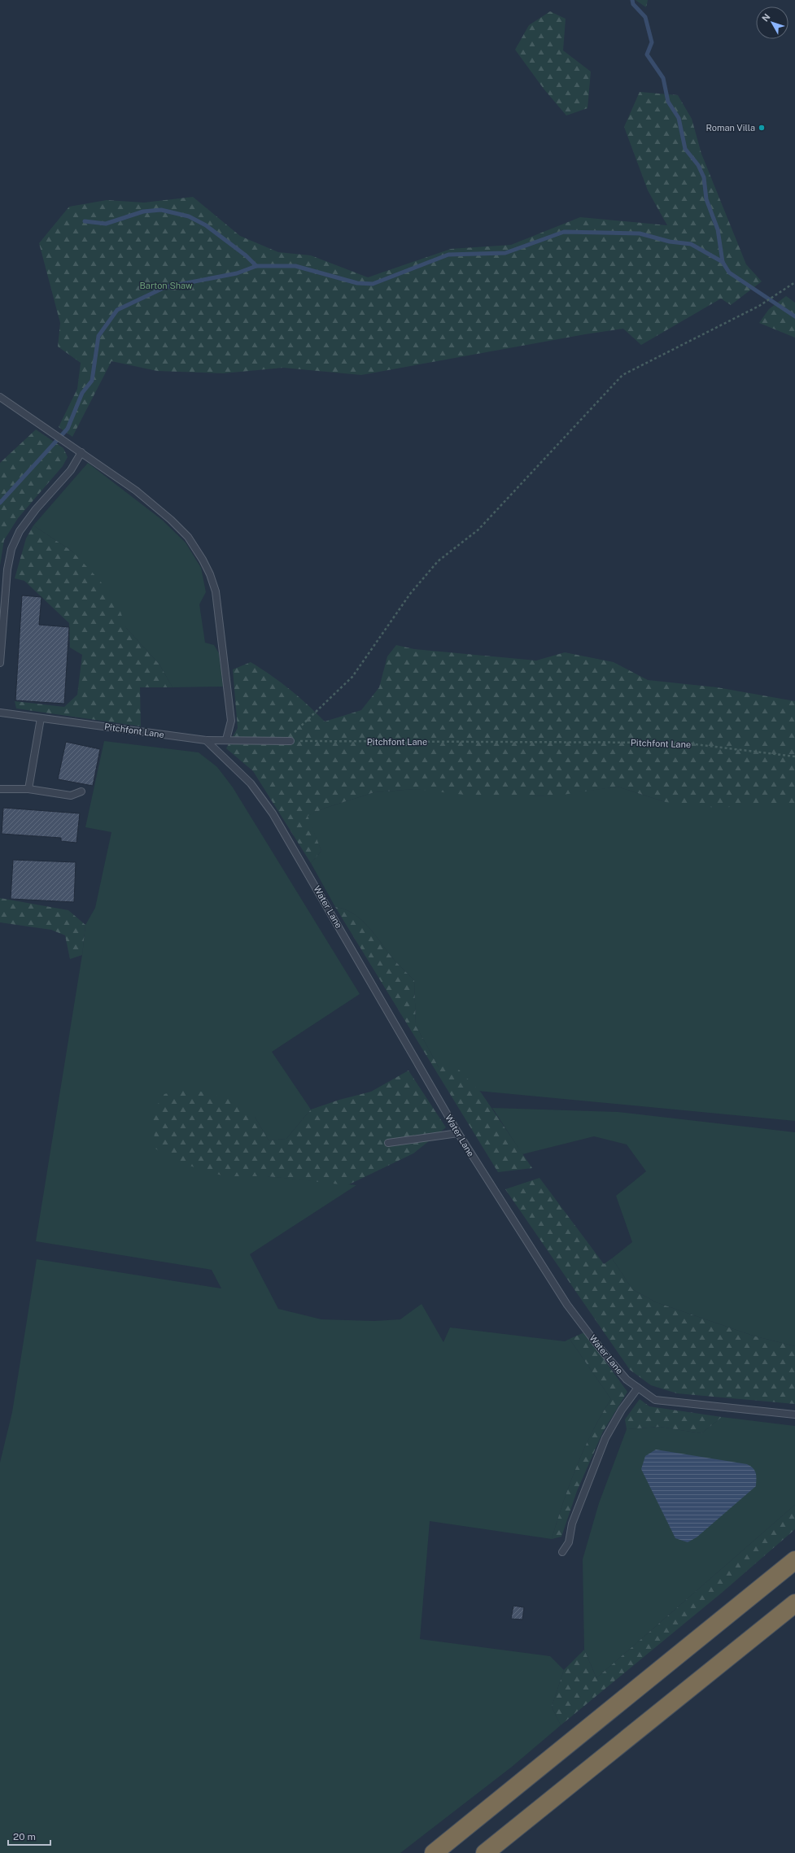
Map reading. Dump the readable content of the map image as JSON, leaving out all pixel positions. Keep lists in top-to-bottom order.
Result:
{
  "streets": {
    "lane": ["Pitchfont Lane", "Water Lane"]
  },
  "crossings": [
    ["Pitchfont Lane", "Water Lane"]
  ],
  "parks": ["Barton Shaw"],
  "places": ["Roman Villa"],
  "scale_bar": "20 m",
  "north": "top left"
}
